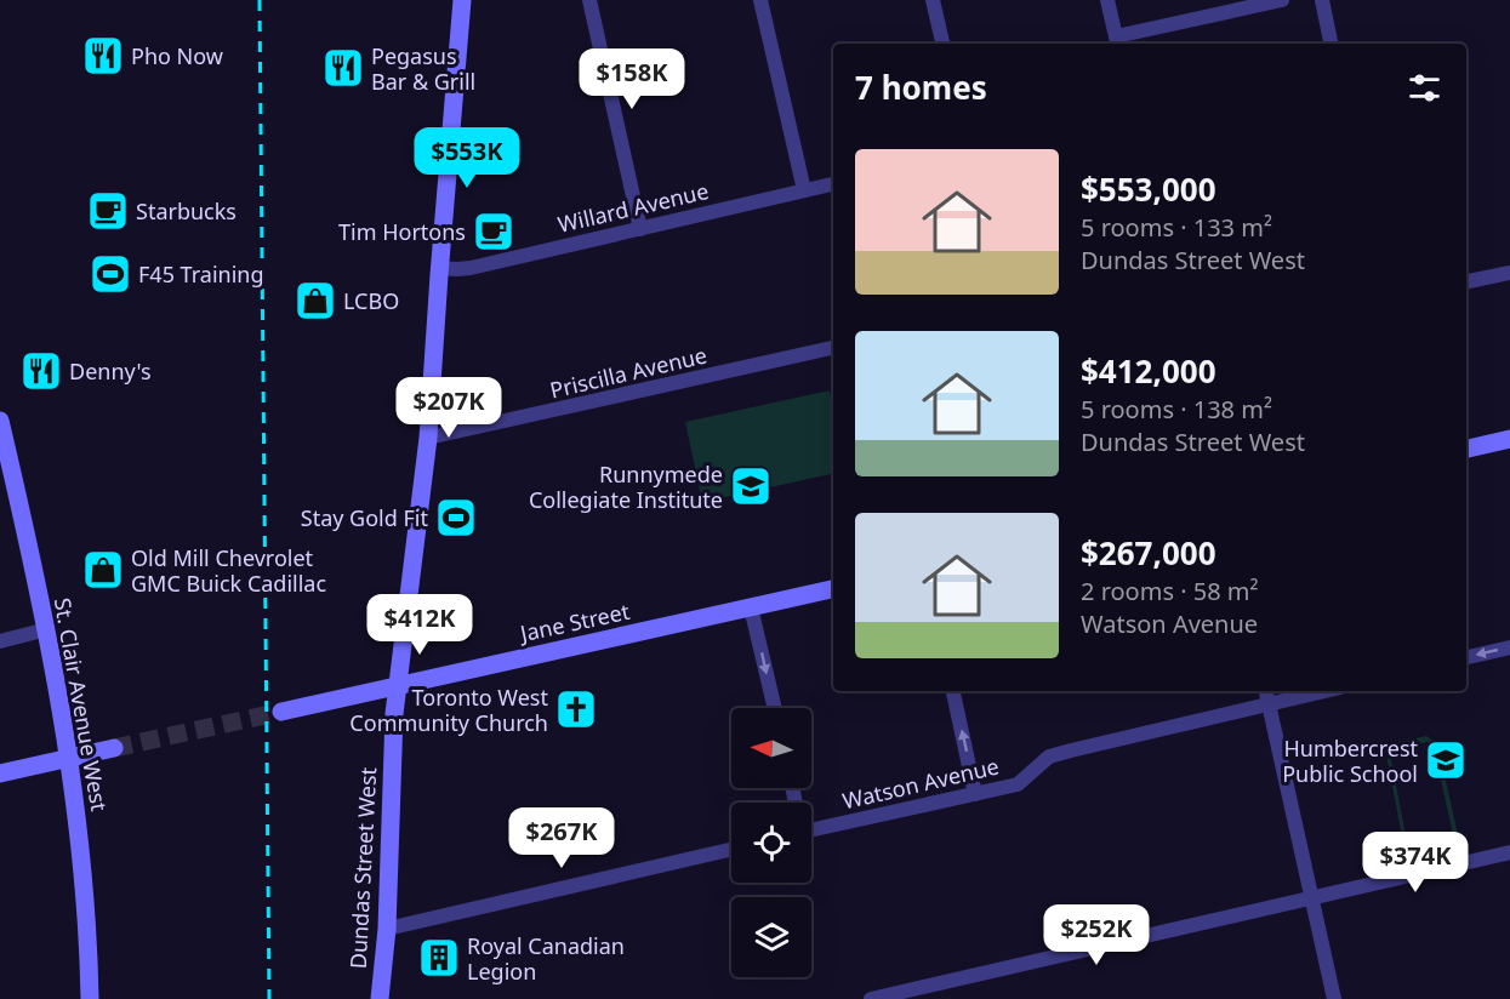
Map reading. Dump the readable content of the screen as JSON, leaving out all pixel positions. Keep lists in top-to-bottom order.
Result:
{
  "streets": {
    "main road": ["Jane Street", "St. Clair Avenue West", "Dundas Street West"],
    "street": ["Willard Avenue", "Priscilla Avenue", "Watson Avenue"]
  },
  "crossings": [
    ["Willard Avenue", "Dundas Street West"],
    ["Priscilla Avenue", "Dundas Street West"],
    ["Jane Street", "Dundas Street West"]
  ],
  "places": {
    "restaurant": ["Pho Now", "Pegasus Bar & Grill", "Denny's"],
    "cafe": ["Starbucks", "Tim Hortons"],
    "sports": ["F45 Training", "Stay Gold Fit"],
    "shop": ["LCBO", "Old Mill Chevrolet GMC Buick Cadillac"],
    "school or university": ["Runnymede Collegiate Institute", "Humbercrest Public School"],
    "church": ["Toronto West Community Church"],
    "building": ["Royal Canadian Legion"]
  },
  "north": "left",
  "page": {
    "heading": "7 homes",
    "price": [
      "$158K",
      "$553K",
      "$207K",
      "$412K",
      "$267K",
      "$374K",
      "$252K"
    ],
    "list": [
      {
        "name": "$553,000",
        "note": "5 rooms · 133 m² · Dundas Street West"
      },
      {
        "name": "$412,000",
        "note": "5 rooms · 138 m² · Dundas Street West"
      },
      {
        "name": "$267,000",
        "note": "2 rooms · 58 m² · Watson Avenue"
      }
    ]
  }
}
